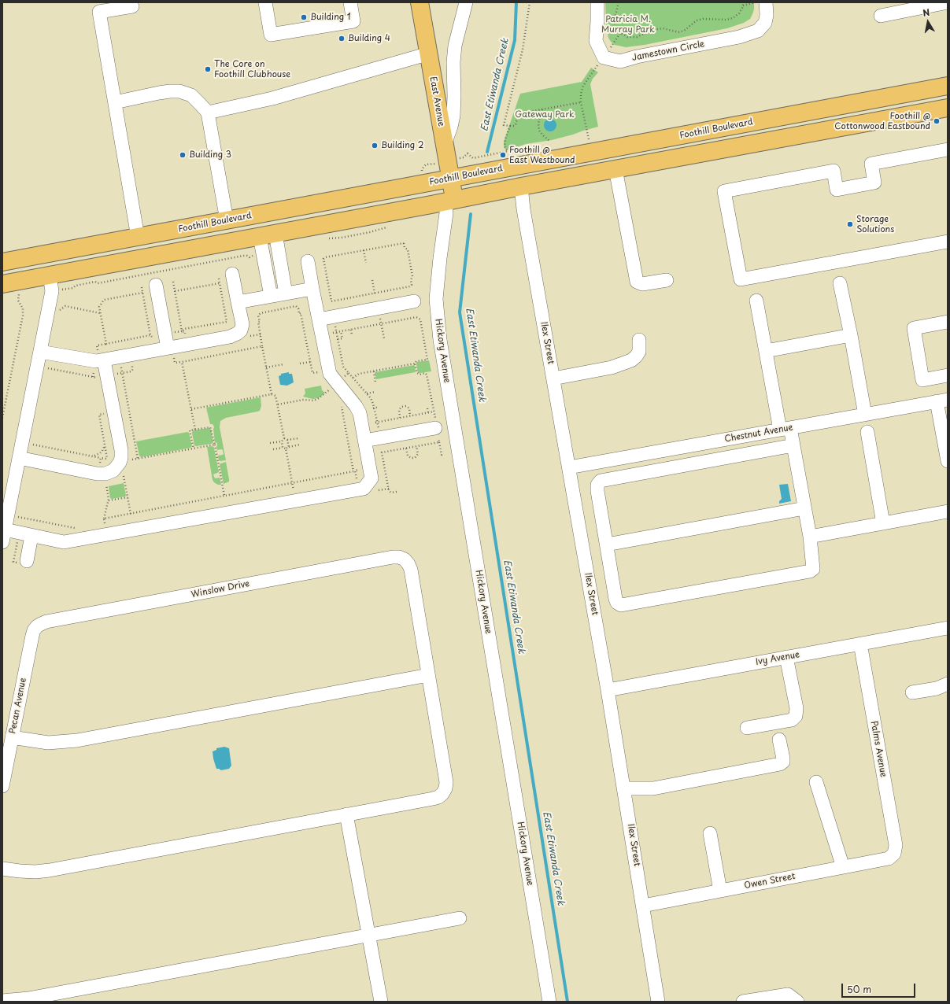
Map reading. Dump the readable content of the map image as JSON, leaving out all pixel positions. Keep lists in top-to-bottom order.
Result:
{
  "streets": {
    "main road": ["East Avenue", "Foothill Boulevard"],
    "street": [
      "Jamestown Circle",
      "Ilex Street",
      "Hickory Avenue",
      "Chestnut Avenue",
      "Winslow Drive",
      "Ivy Avenue",
      "Pecan Avenue",
      "Palms Avenue",
      "Owen Street"
    ]
  },
  "crossings": [
    ["East Avenue", "Foothill Boulevard"],
    ["East Avenue", "Hickory Avenue"],
    ["Ilex Street", "Chestnut Avenue"],
    ["Ilex Street", "Ivy Avenue"],
    ["Ilex Street", "Owen Street"],
    ["Winslow Drive", "Pecan Avenue"],
    ["Ivy Avenue", "Palms Avenue"],
    ["Palms Avenue", "Owen Street"]
  ],
  "water": ["East Etiwanda Creek"],
  "parks": ["Patricia M. Murray Park", "Gateway Park"],
  "places": [
    "Building 1",
    "Building 4",
    "The Core on Foothill Clubhouse",
    "Foothill @ Cottonwood Eastbound",
    "Building 2",
    "Building 3",
    "Foothill @ East Westbound",
    "Storage Solutions"
  ],
  "scale_bar": "50 m",
  "north": "top"
}
